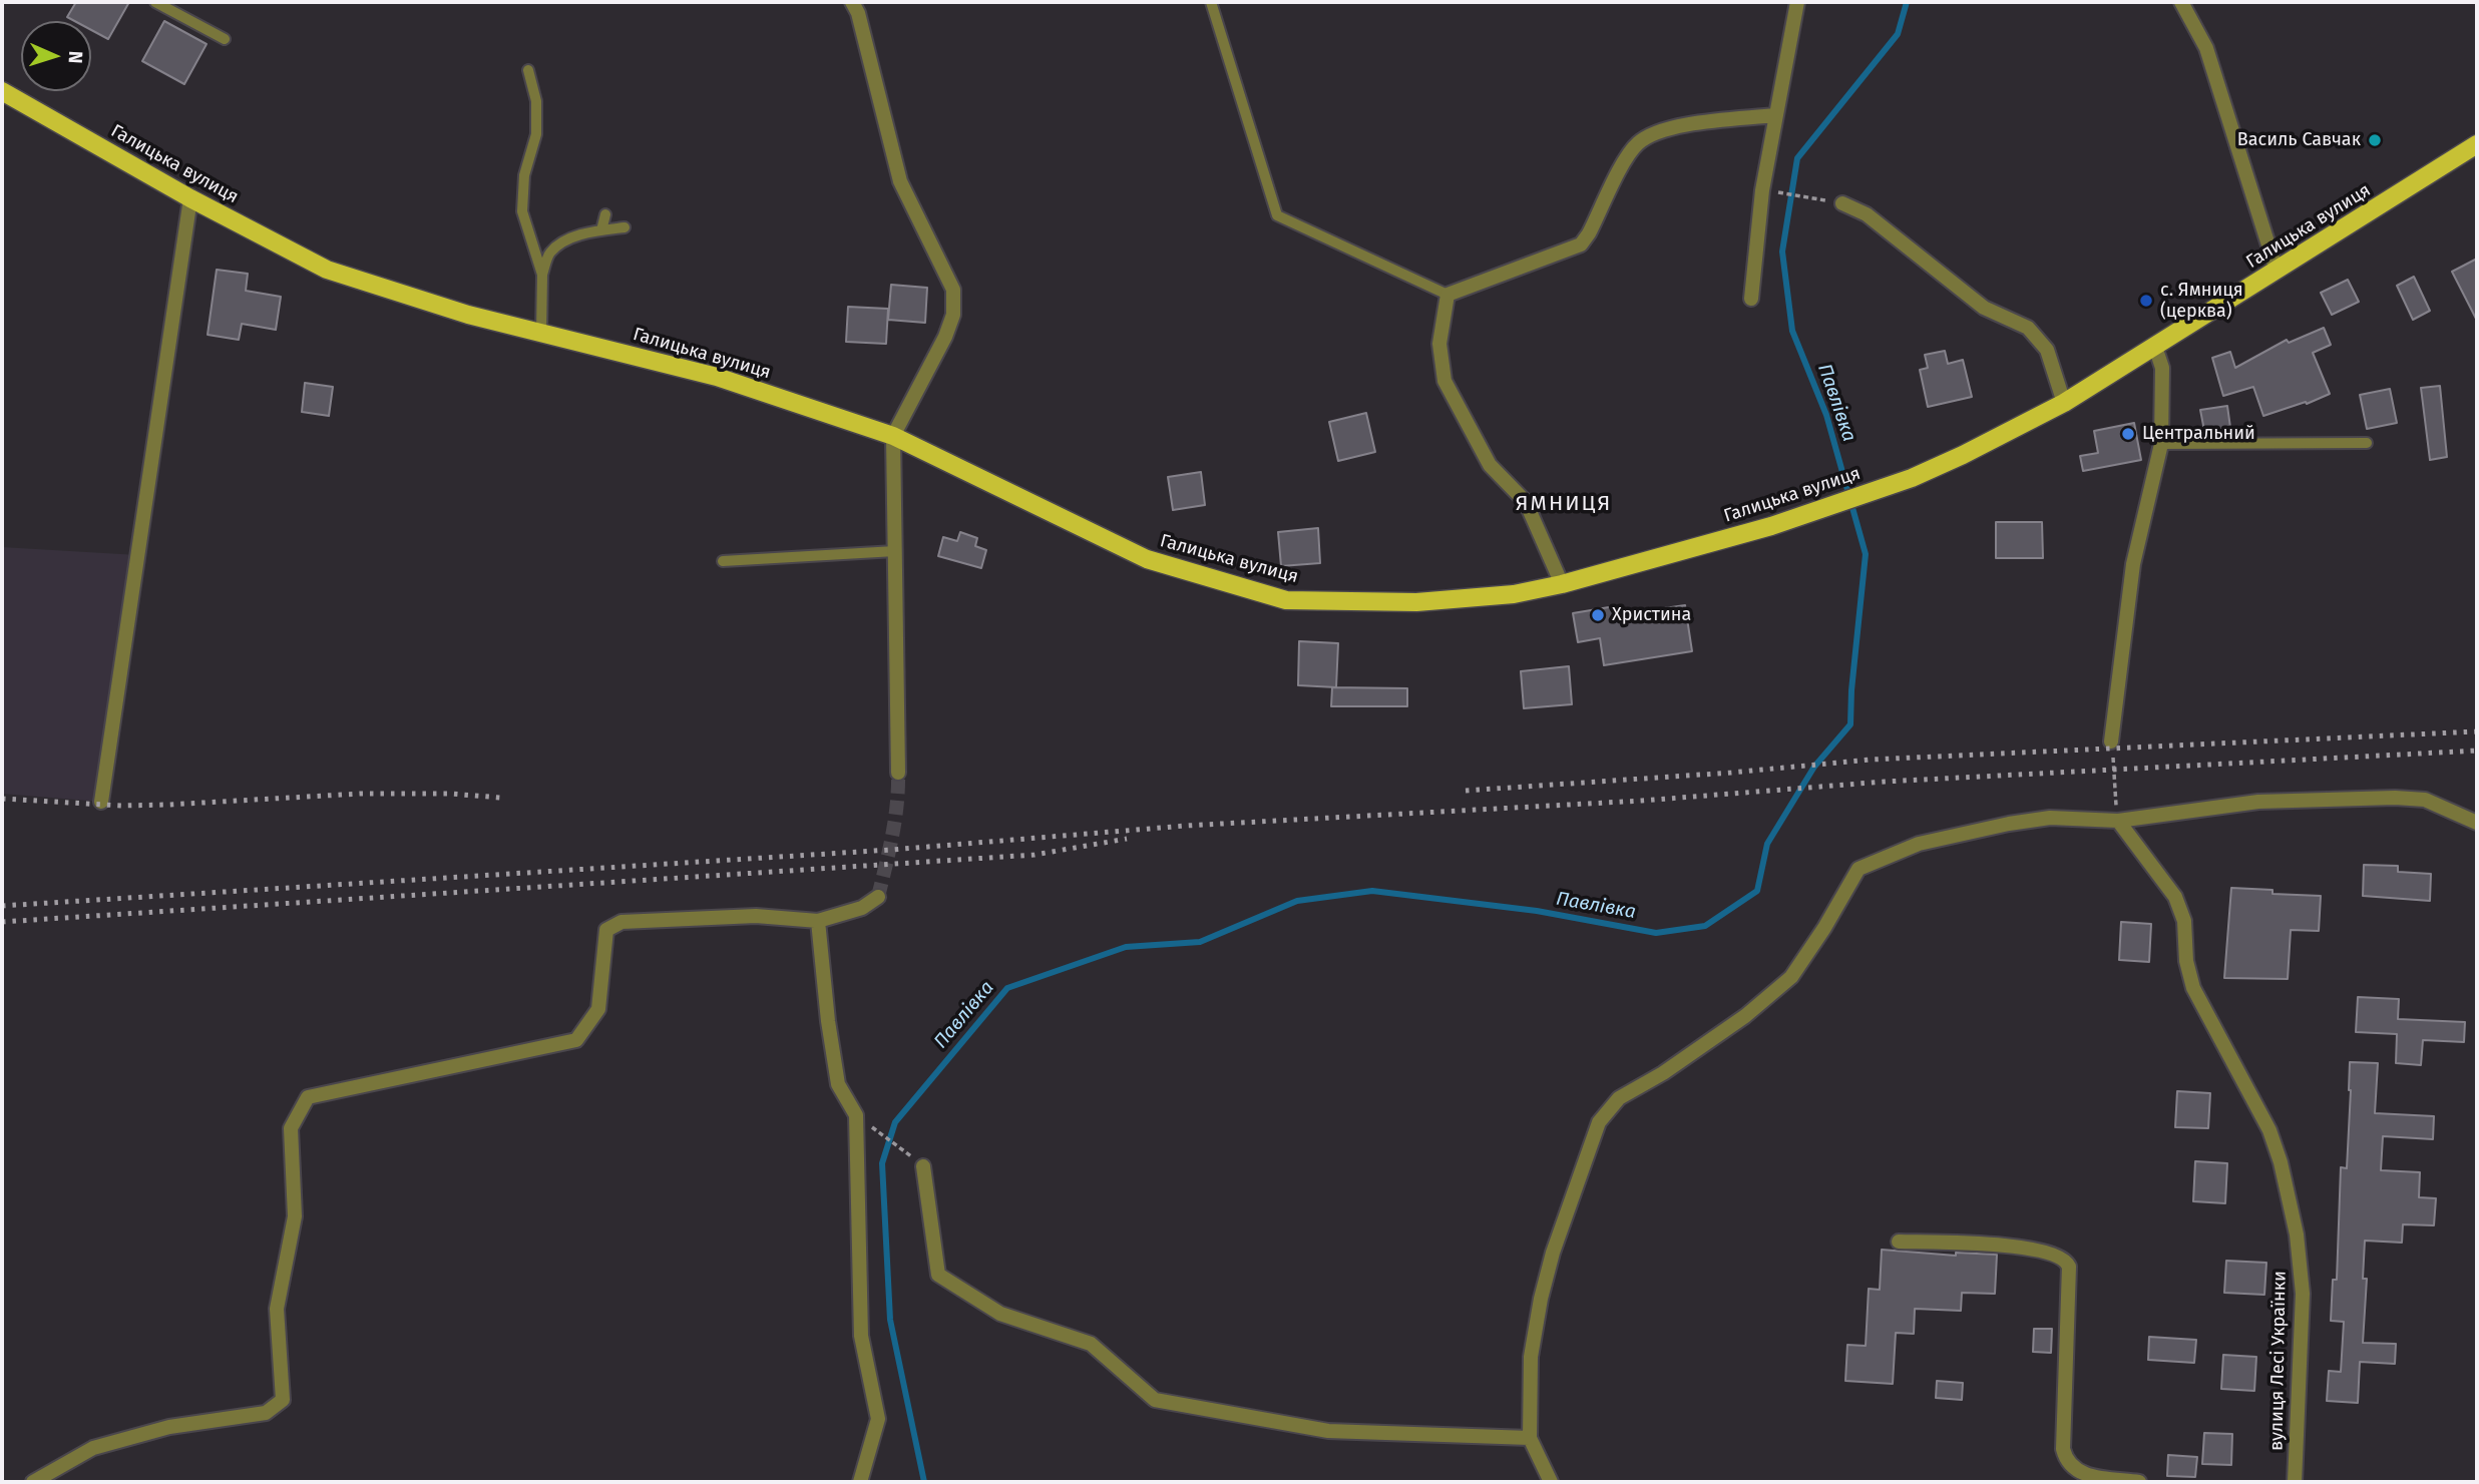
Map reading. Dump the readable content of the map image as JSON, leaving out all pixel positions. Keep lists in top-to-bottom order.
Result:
{
  "streets": {
    "main road": ["Галицька вулиця"],
    "street": ["вулиця Лесі Українки"]
  },
  "districts": ["ЯМНИЦЯ"],
  "water": ["Павлівка"],
  "places": [
    "Василь Савчак",
    "с. Ямниця (церква)",
    "Центральний",
    "Христина"
  ],
  "north": "right"
}
